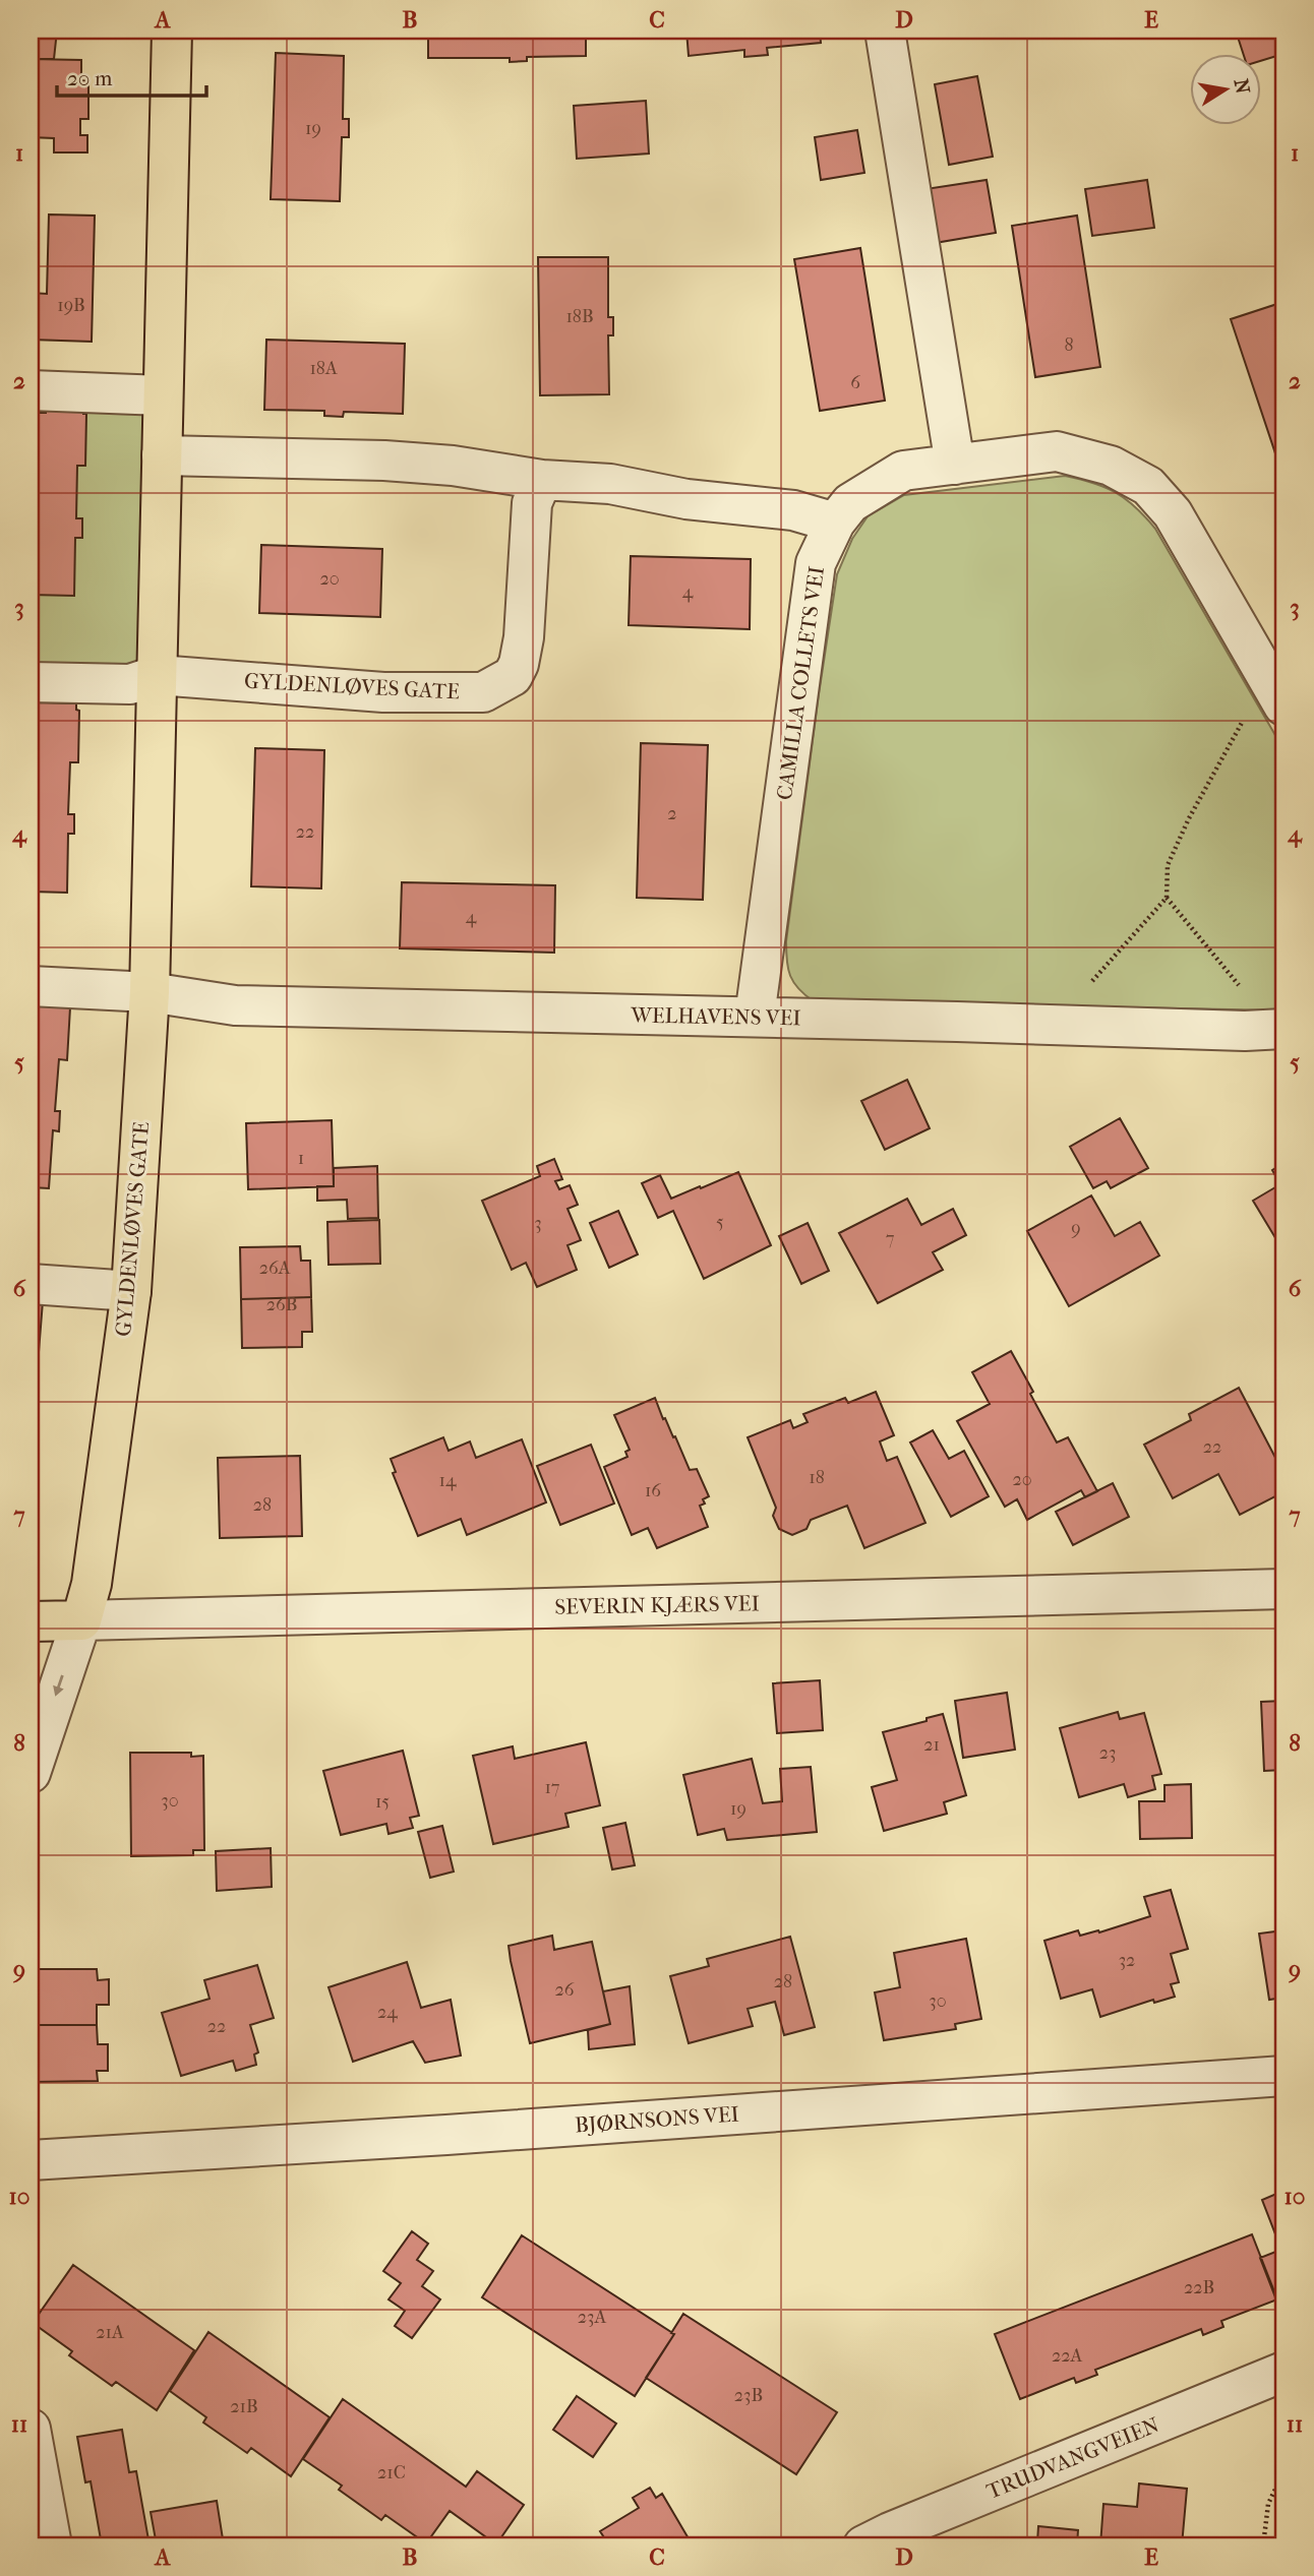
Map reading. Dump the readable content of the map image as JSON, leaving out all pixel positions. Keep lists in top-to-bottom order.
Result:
{
  "streets": {
    "main road": ["GYLDENLØVES GATE", "SEVERIN KJÆRS VEI"],
    "street": [
      "CAMILLA COLLETS VEI",
      "WELHAVENS VEI",
      "BJØRNSONS VEI",
      "TRUDVANGVEIEN"
    ]
  },
  "crossings": [
    ["CAMILLA COLLETS VEI", "WELHAVENS VEI"],
    ["GYLDENLØVES GATE", "WELHAVENS VEI"],
    ["GYLDENLØVES GATE", "SEVERIN KJÆRS VEI"]
  ],
  "house_numbers": [
    "19",
    "19B",
    "18B",
    "8",
    "18A",
    "6",
    "20",
    "4",
    "2",
    "22",
    "4",
    "1",
    "5",
    "3",
    "9",
    "7",
    "26A",
    "26B",
    "22",
    "18",
    "20",
    "14",
    "16",
    "28",
    "21",
    "23",
    "17",
    "30",
    "15",
    "19",
    "32",
    "28",
    "26",
    "30",
    "24",
    "22",
    "22B",
    "23A",
    "21A",
    "22A",
    "23B",
    "21B",
    "21C"
  ],
  "scale_bar": "20 m",
  "north": "right",
  "grid": {
    "columns": [
      "A",
      "B",
      "C",
      "D",
      "E"
    ],
    "rows": [
      "1",
      "2",
      "3",
      "4",
      "5",
      "6",
      "7",
      "8",
      "9",
      "10",
      "11"
    ]
  }
}
